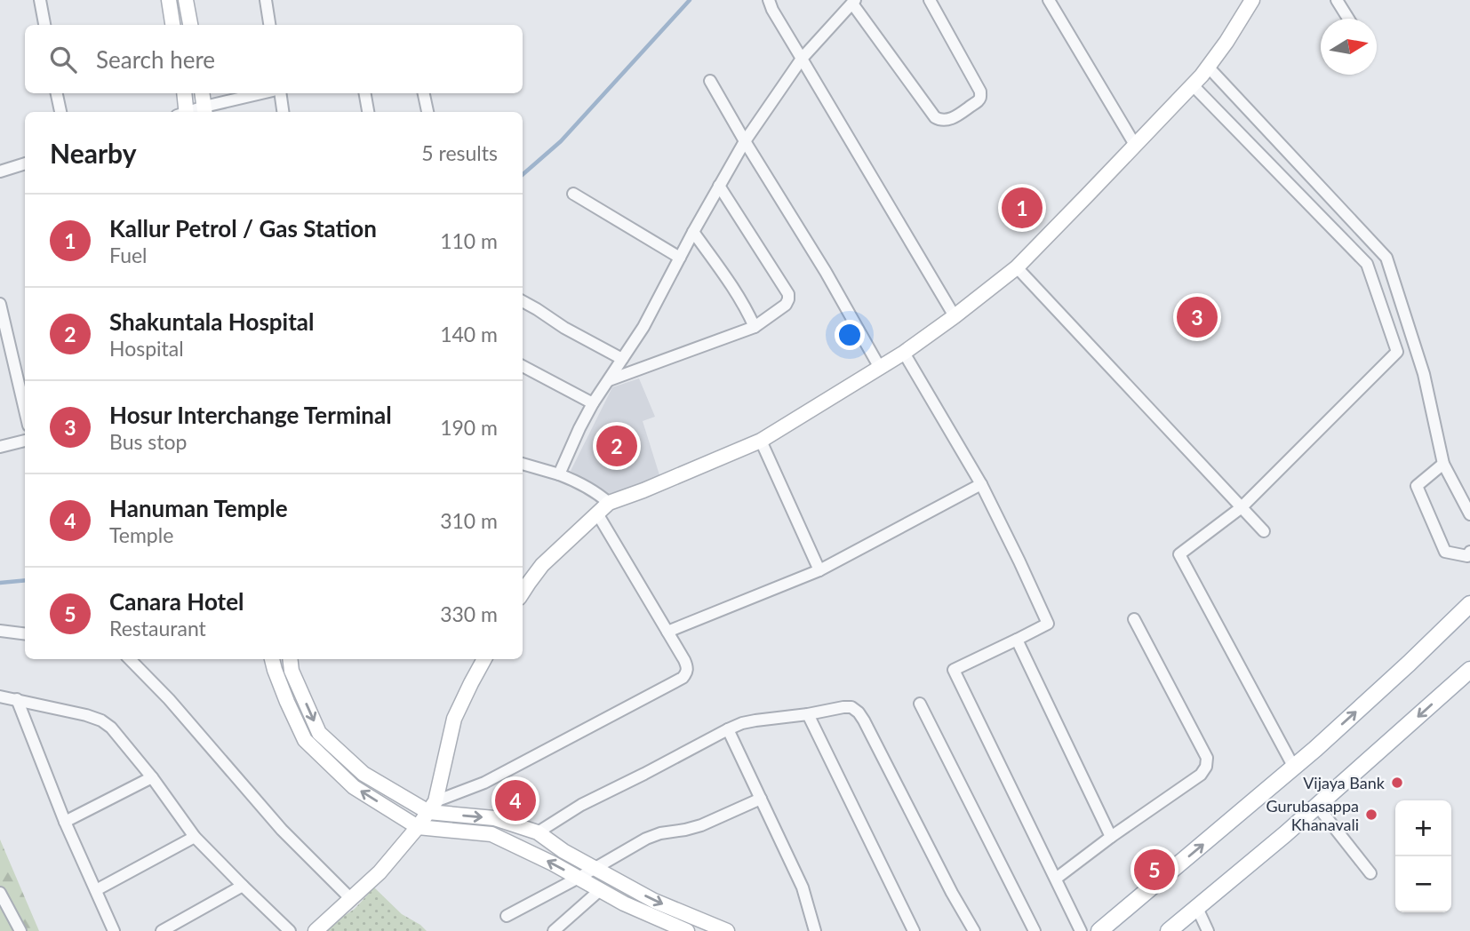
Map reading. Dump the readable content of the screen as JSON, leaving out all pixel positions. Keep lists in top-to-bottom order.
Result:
{
  "places": ["Vijaya Bank", "Gurubasappa Khanavali"],
  "north": "right",
  "page": {
    "search": "Search here",
    "heading": ["Nearby", "5 results"],
    "pins": [
      "1",
      "3",
      "2",
      "4",
      "5"
    ],
    "list": [
      {
        "mark": "1",
        "name": "Kallur Petrol / Gas Station",
        "note": "Fuel",
        "value": "110 m"
      },
      {
        "mark": "2",
        "name": "Shakuntala Hospital",
        "note": "Hospital",
        "value": "140 m"
      },
      {
        "mark": "3",
        "name": "Hosur Interchange Terminal",
        "note": "Bus stop",
        "value": "190 m"
      },
      {
        "mark": "4",
        "name": "Hanuman Temple",
        "note": "Temple",
        "value": "310 m"
      },
      {
        "mark": "5",
        "name": "Canara Hotel",
        "note": "Restaurant",
        "value": "330 m"
      }
    ],
    "map_buttons": ["+", "−"]
  }
}
